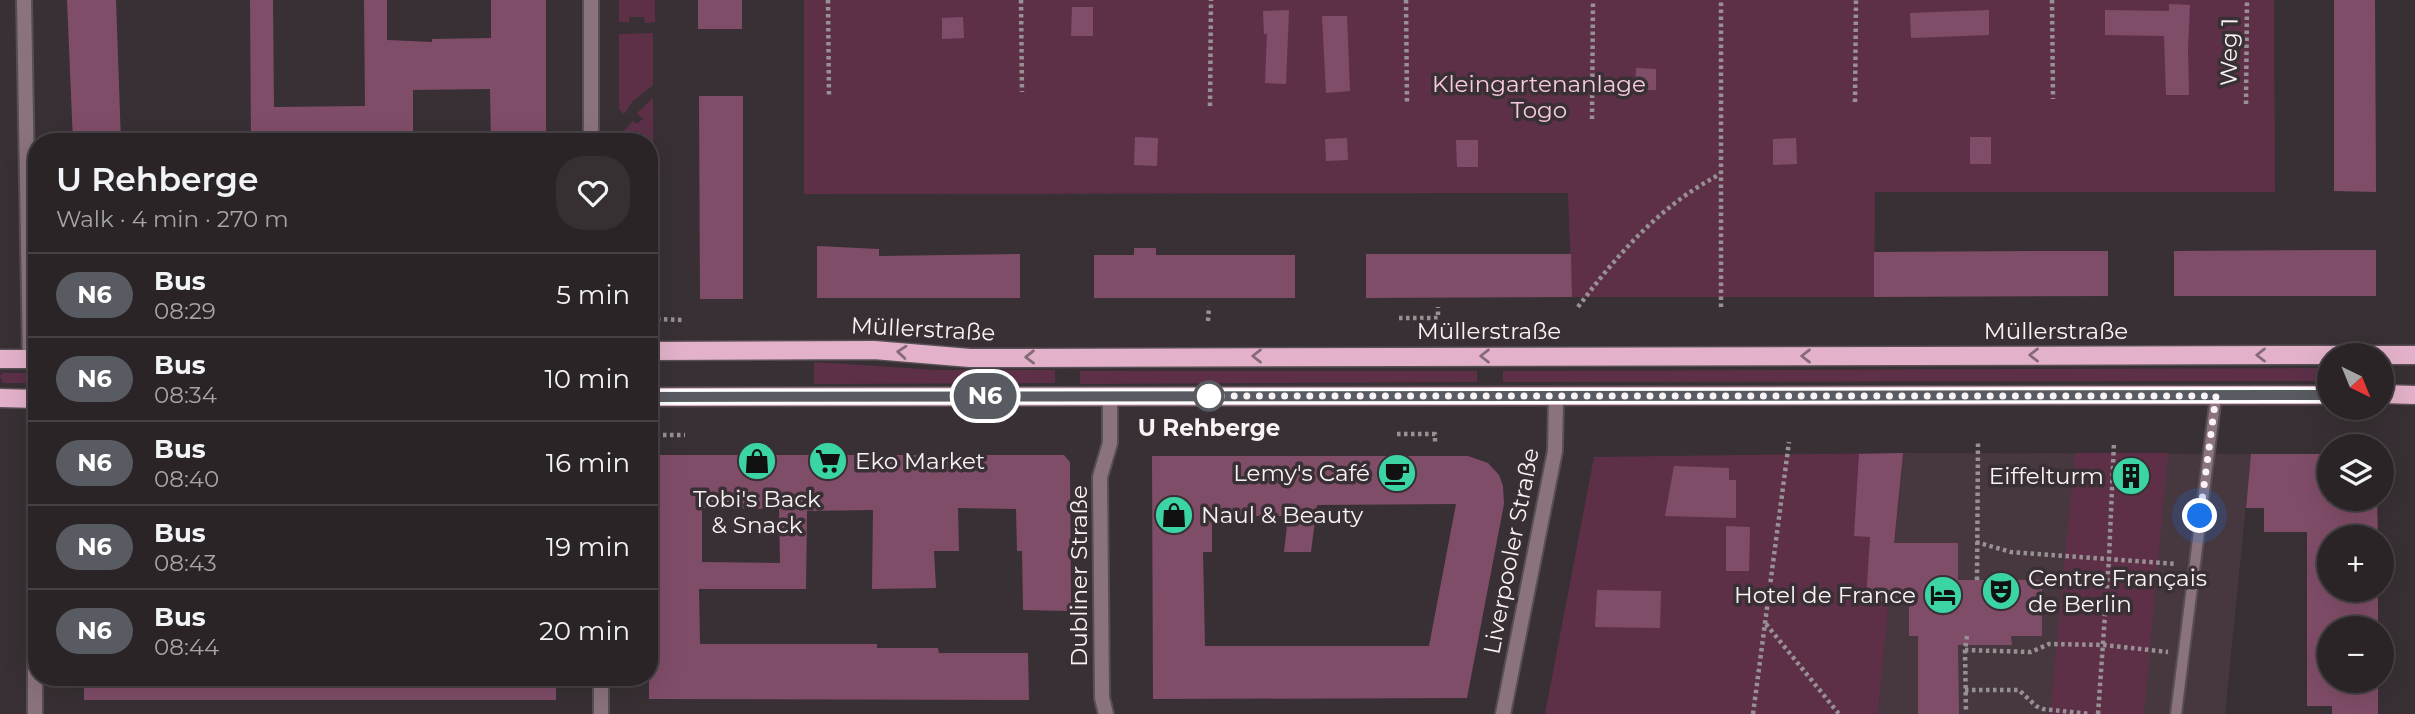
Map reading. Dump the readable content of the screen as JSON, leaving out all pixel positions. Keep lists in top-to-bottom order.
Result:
{
  "streets": {
    "main road": ["Müllerstraße"],
    "street": ["Liverpooler Straße", "Dubliner Straße"],
    "path": ["Weg 1"]
  },
  "parks": ["Kleingartenanlage Togo"],
  "places": {
    "other": ["U Rehberge"],
    "shop": ["Tobi's Back & Snack", "Naul & Beauty"],
    "supermarket": ["Eko Market"],
    "cafe": ["Lemy's Café"],
    "building": ["Eiffelturm"],
    "theatre": ["Centre Français de Berlin"],
    "hotel": ["Hotel de France"]
  },
  "lines": ["bus line N6"],
  "north": "bottom right",
  "page": {
    "on_map": "N6",
    "heading": ["U Rehberge", "Walk · 4 min · 270 m"],
    "list": [
      {
        "mark": "N6",
        "name": "Bus",
        "note": "08:29",
        "value": "5 min"
      },
      {
        "mark": "N6",
        "name": "Bus",
        "note": "08:34",
        "value": "10 min"
      },
      {
        "mark": "N6",
        "name": "Bus",
        "note": "08:40",
        "value": "16 min"
      },
      {
        "mark": "N6",
        "name": "Bus",
        "note": "08:43",
        "value": "19 min"
      },
      {
        "mark": "N6",
        "name": "Bus",
        "note": "08:44",
        "value": "20 min"
      }
    ],
    "map_buttons": ["+", "−"]
  }
}
